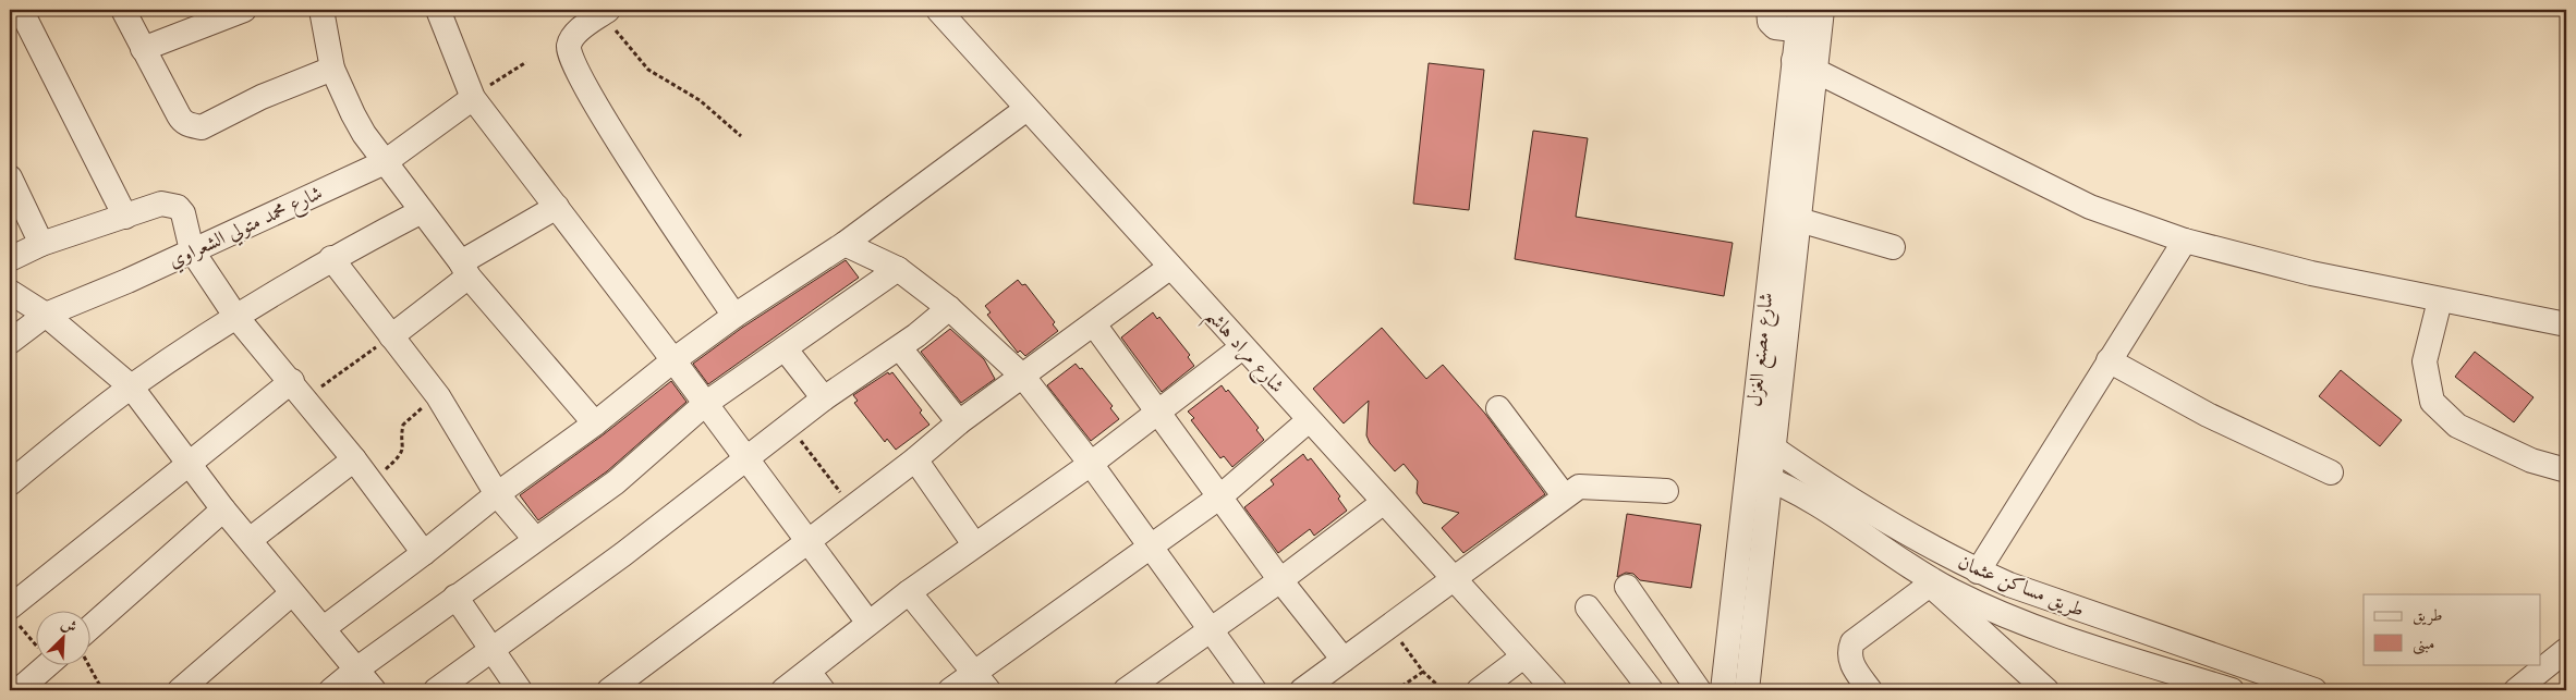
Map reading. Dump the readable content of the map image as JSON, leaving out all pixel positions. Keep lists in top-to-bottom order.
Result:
{
  "streets": {
    "street": [
      "شارع محمد متولي الشعراوي",
      "شارع مصنع الغزل",
      "شارع مراد هاشم",
      "طريق مساكن عثمان"
    ]
  },
  "crossings": [
    ["شارع مصنع الغزل", "طريق مساكن عثمان"]
  ],
  "legend": ["طريق", "مبنى"],
  "north": "top right"
}
